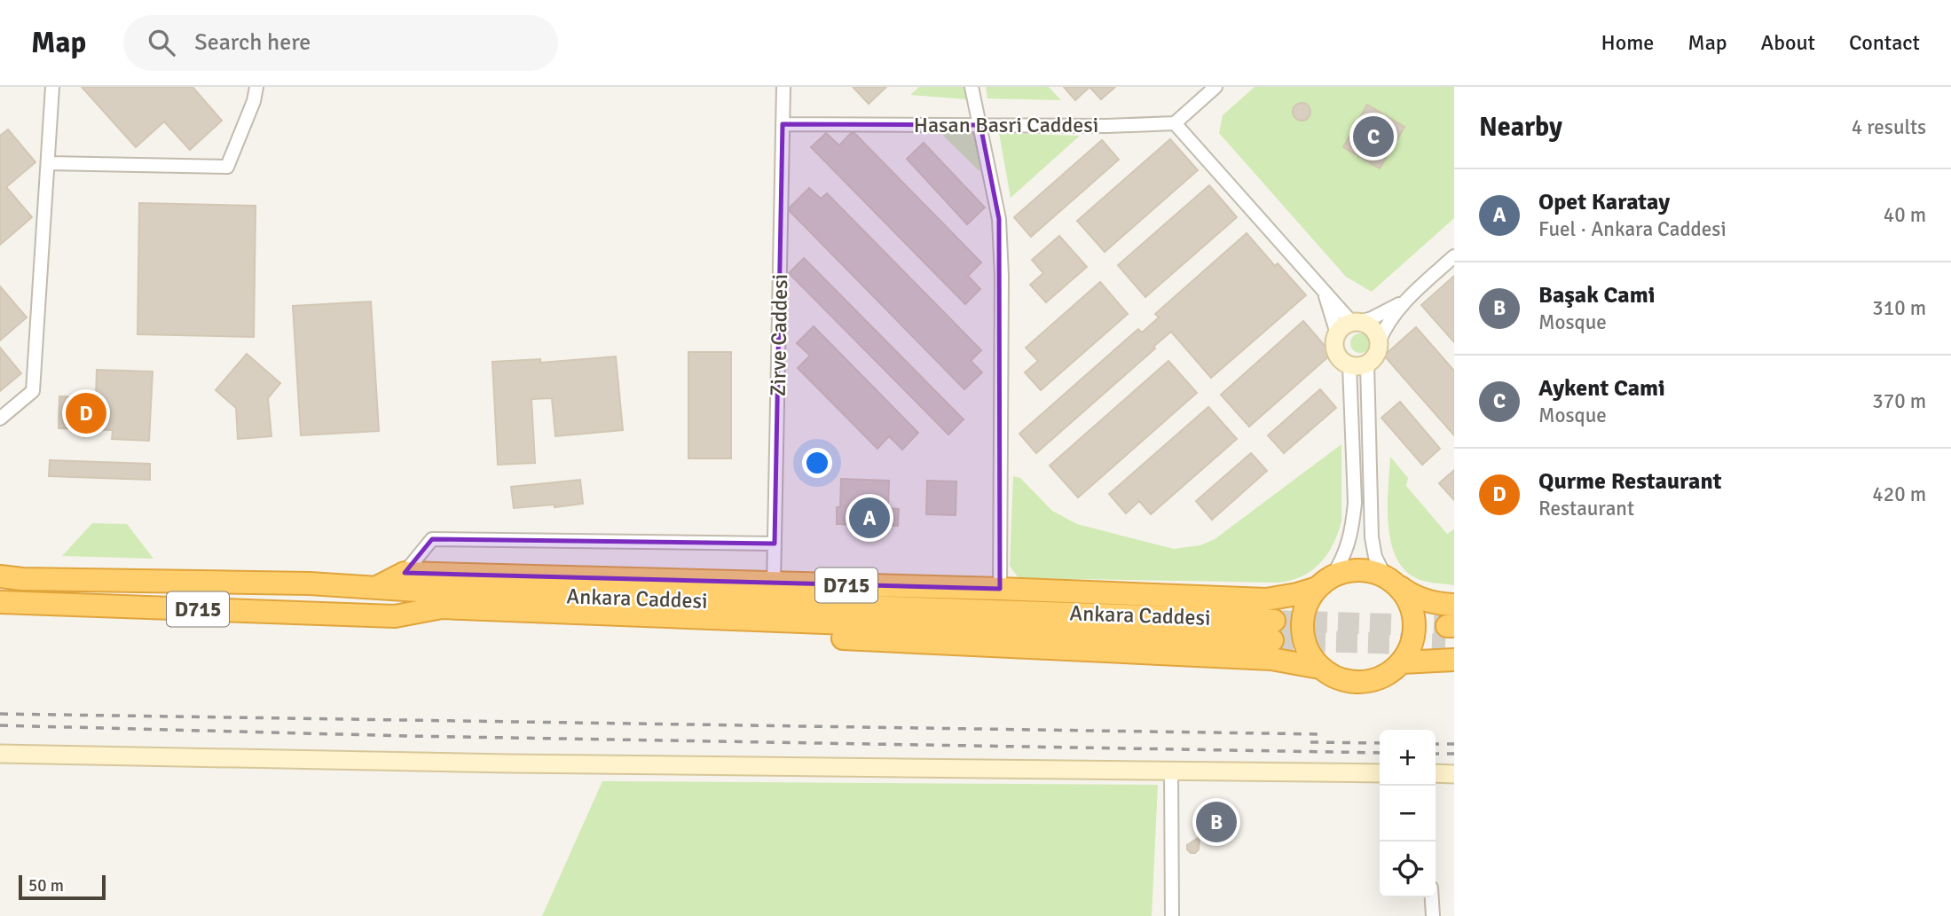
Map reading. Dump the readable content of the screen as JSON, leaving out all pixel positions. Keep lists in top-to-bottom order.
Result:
{
  "streets": {
    "highway": ["D715", "Ankara Caddesi"],
    "street": ["Hasan Basri Caddesi", "Zirve Caddesi"]
  },
  "crossings": [
    ["Hasan Basri Caddesi", "Zirve Caddesi"],
    ["Zirve Caddesi", "D715"],
    ["D715", "Ankara Caddesi"]
  ],
  "scale_bar": "50 m",
  "page": {
    "header": "Map",
    "search": "Search here",
    "nav": [
      "Home",
      "Map",
      "About",
      "Contact"
    ],
    "heading": ["Nearby", "4 results"],
    "pins": [
      "C",
      "D",
      "A",
      "B"
    ],
    "list": [
      {
        "mark": "A",
        "name": "Opet Karatay",
        "note": "Fuel · Ankara Caddesi",
        "value": "40 m"
      },
      {
        "mark": "B",
        "name": "Başak Cami",
        "note": "Mosque",
        "value": "310 m"
      },
      {
        "mark": "C",
        "name": "Aykent Cami",
        "note": "Mosque",
        "value": "370 m"
      },
      {
        "mark": "D",
        "name": "Qurme Restaurant",
        "note": "Restaurant",
        "value": "420 m"
      }
    ],
    "map_buttons": ["+", "−"],
    "scale": "50 m"
  }
}
